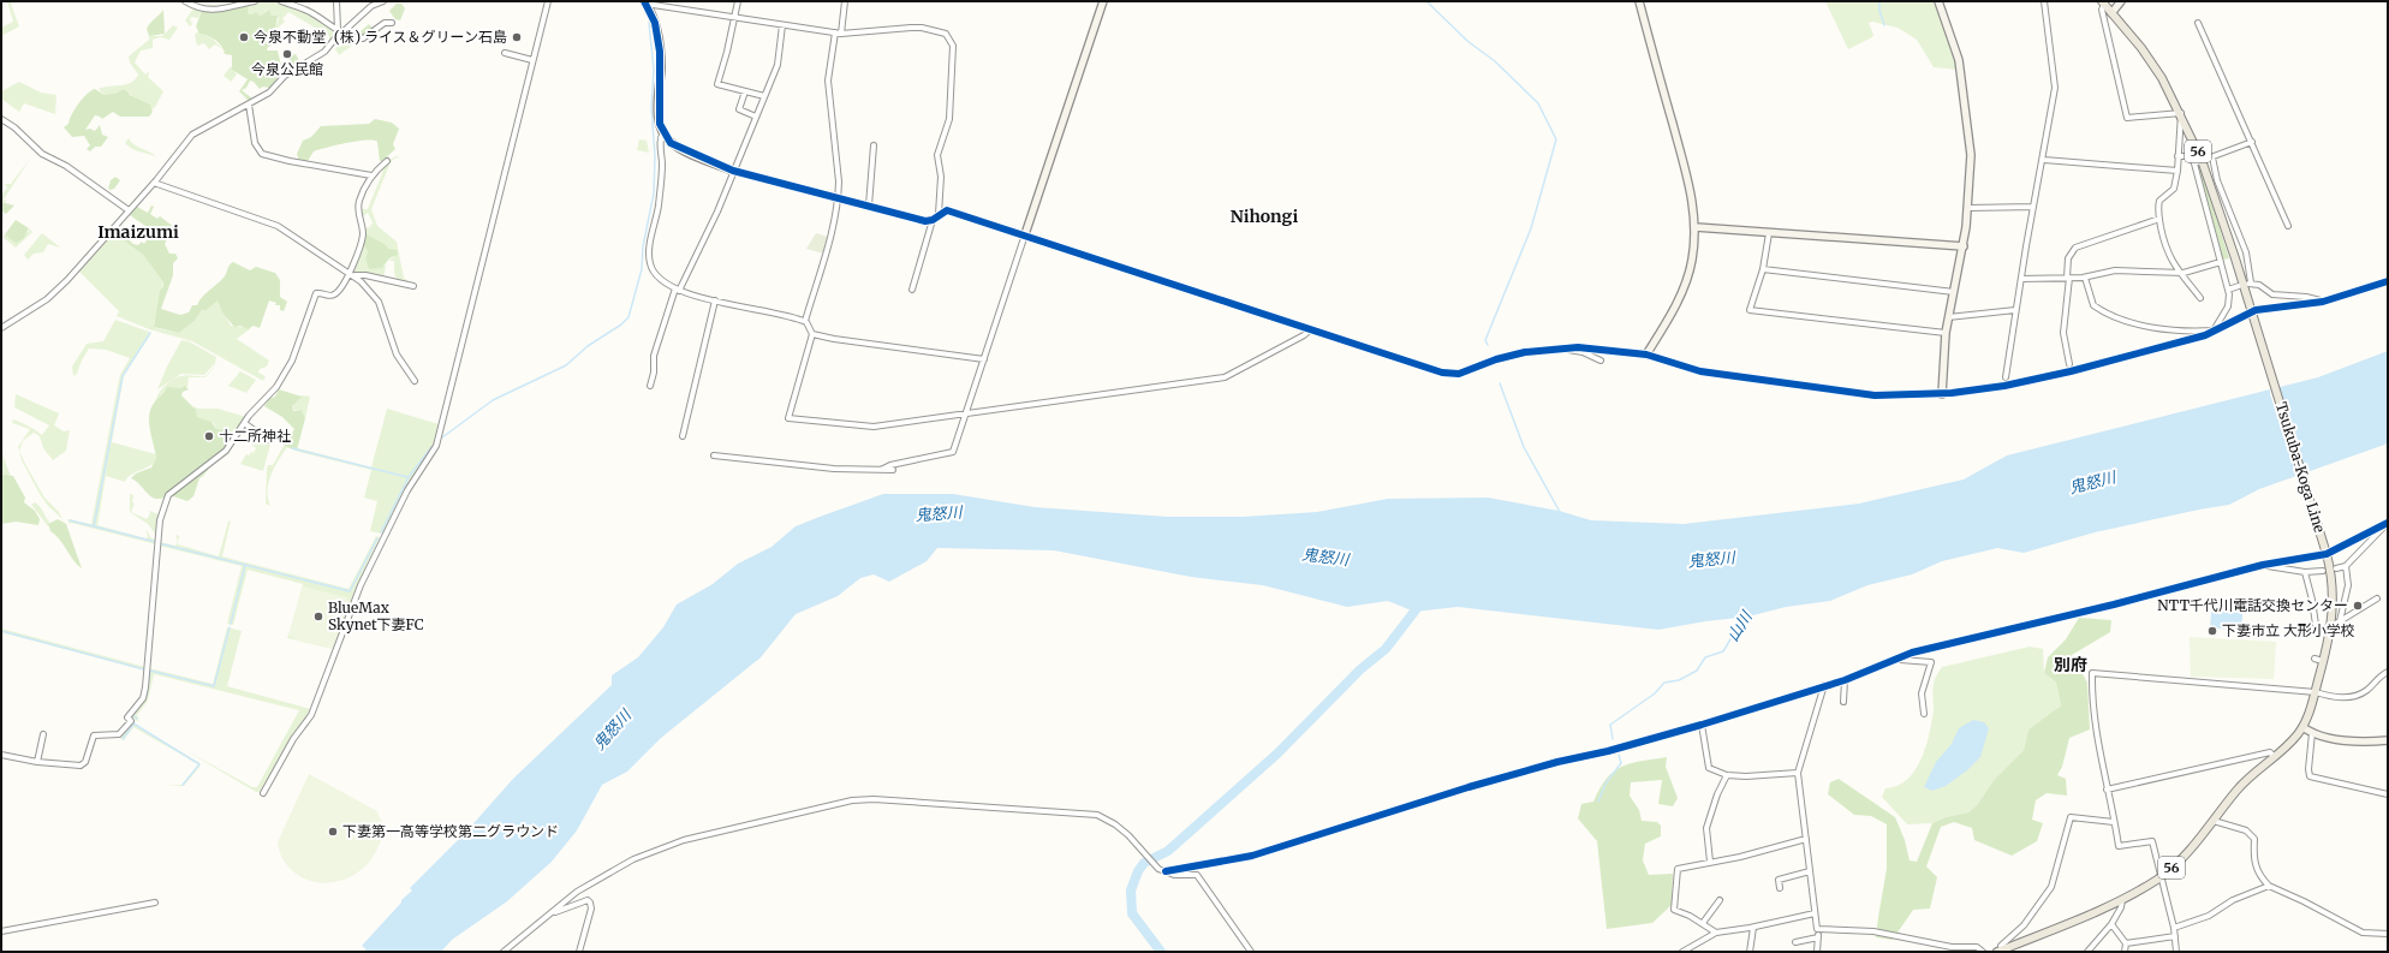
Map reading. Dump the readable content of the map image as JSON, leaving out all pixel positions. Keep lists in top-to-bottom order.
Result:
{
  "streets": {
    "main road": ["56", "Tsukuba-Koga Line"]
  },
  "districts": ["Nihongi", "Imaizumi", "別府"],
  "water": ["鬼怒川", "山川"],
  "places": [
    "今泉不動堂",
    "(株) ライス＆グリーン石島",
    "今泉公民館",
    "十二所神社",
    "NTT千代川電話交換センター",
    "BlueMax Skynet下妻FC",
    "下妻市立 大形小学校",
    "下妻第一高等学校第二グラウンド"
  ]
}
